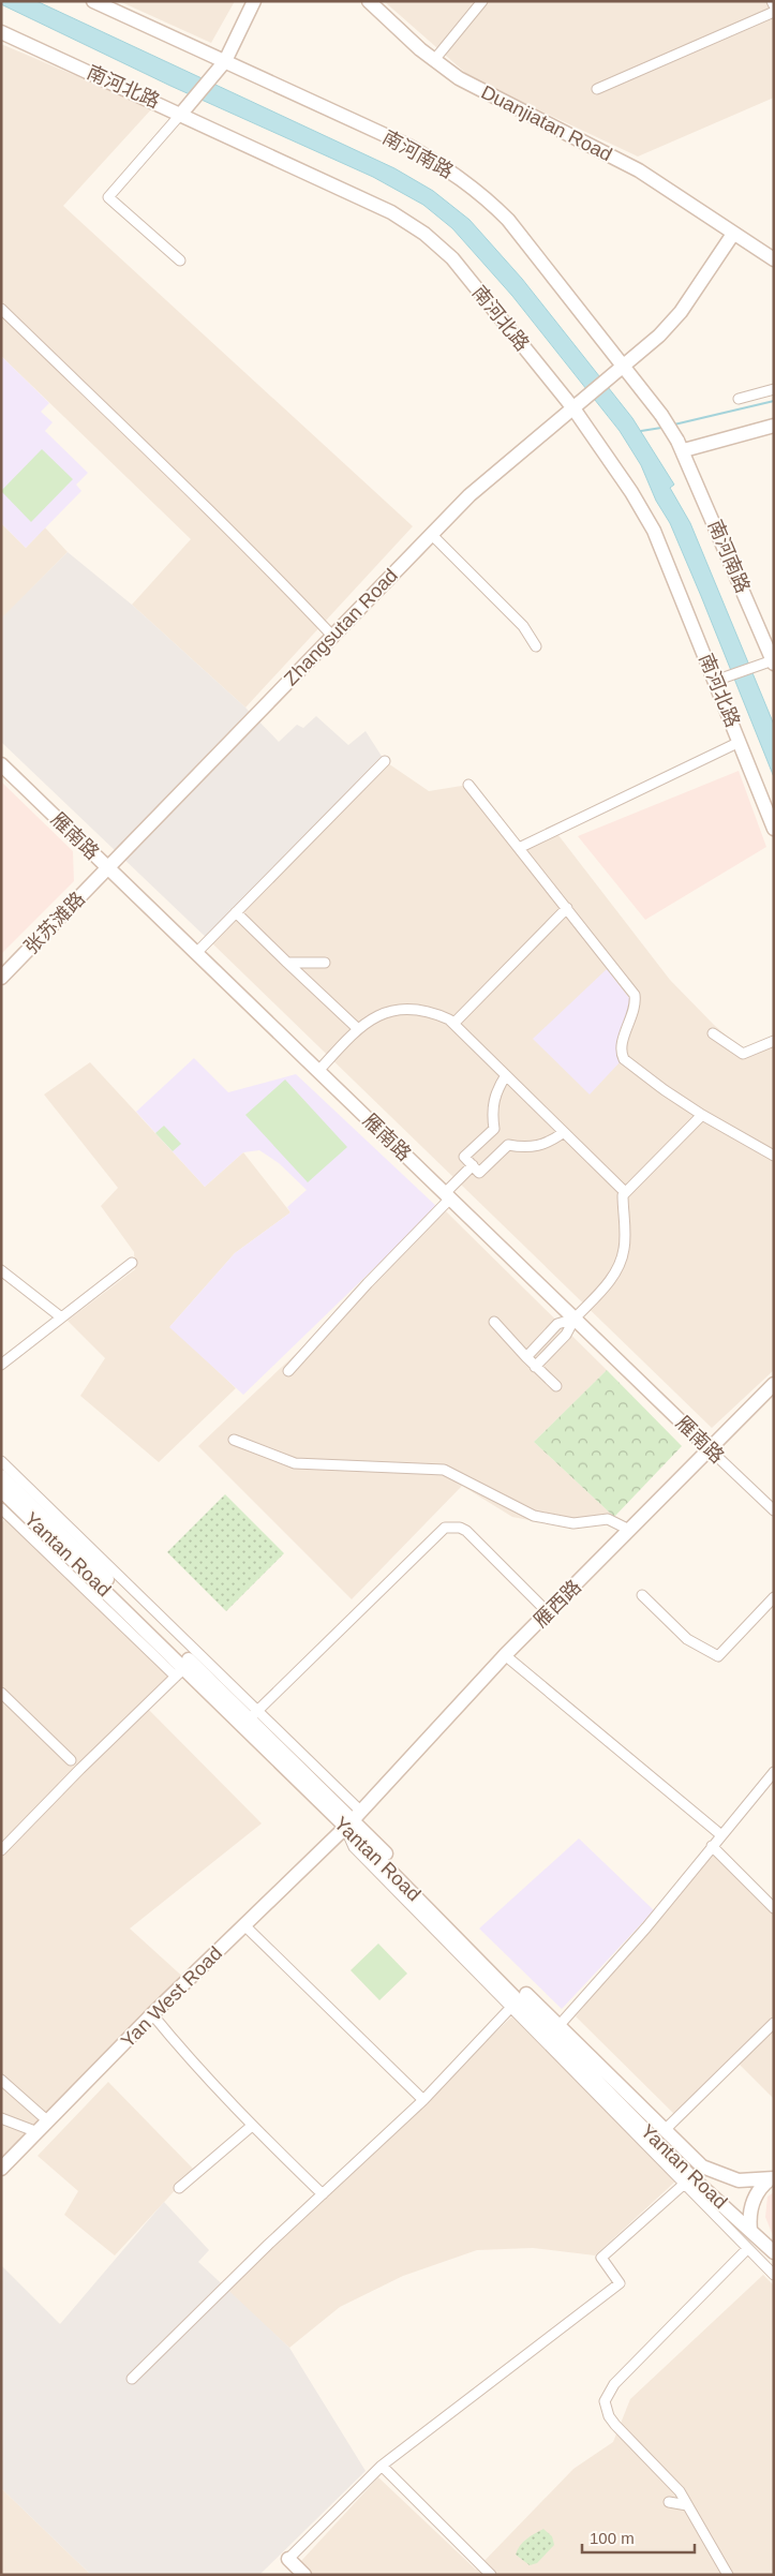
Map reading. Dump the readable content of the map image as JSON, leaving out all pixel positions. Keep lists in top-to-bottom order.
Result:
{
  "streets": {
    "main road": [
      "南河北路",
      "Duanjiatan Road",
      "南河南路",
      "Zhangsutan Road",
      "雁南路",
      "张苏滩路",
      "Yantan Road",
      "雁西路",
      "Yan West Road"
    ]
  },
  "crossings": [
    ["南河北路", "Zhangsutan Road"],
    ["南河南路", "Zhangsutan Road"],
    ["Zhangsutan Road", "雁南路"],
    ["Zhangsutan Road", "张苏滩路"],
    ["雁南路", "张苏滩路"],
    ["雁南路", "雁西路"],
    ["Yantan Road", "雁西路"],
    ["Yantan Road", "Yan West Road"],
    ["雁西路", "Yan West Road"]
  ],
  "scale_bar": "100 m"
}
